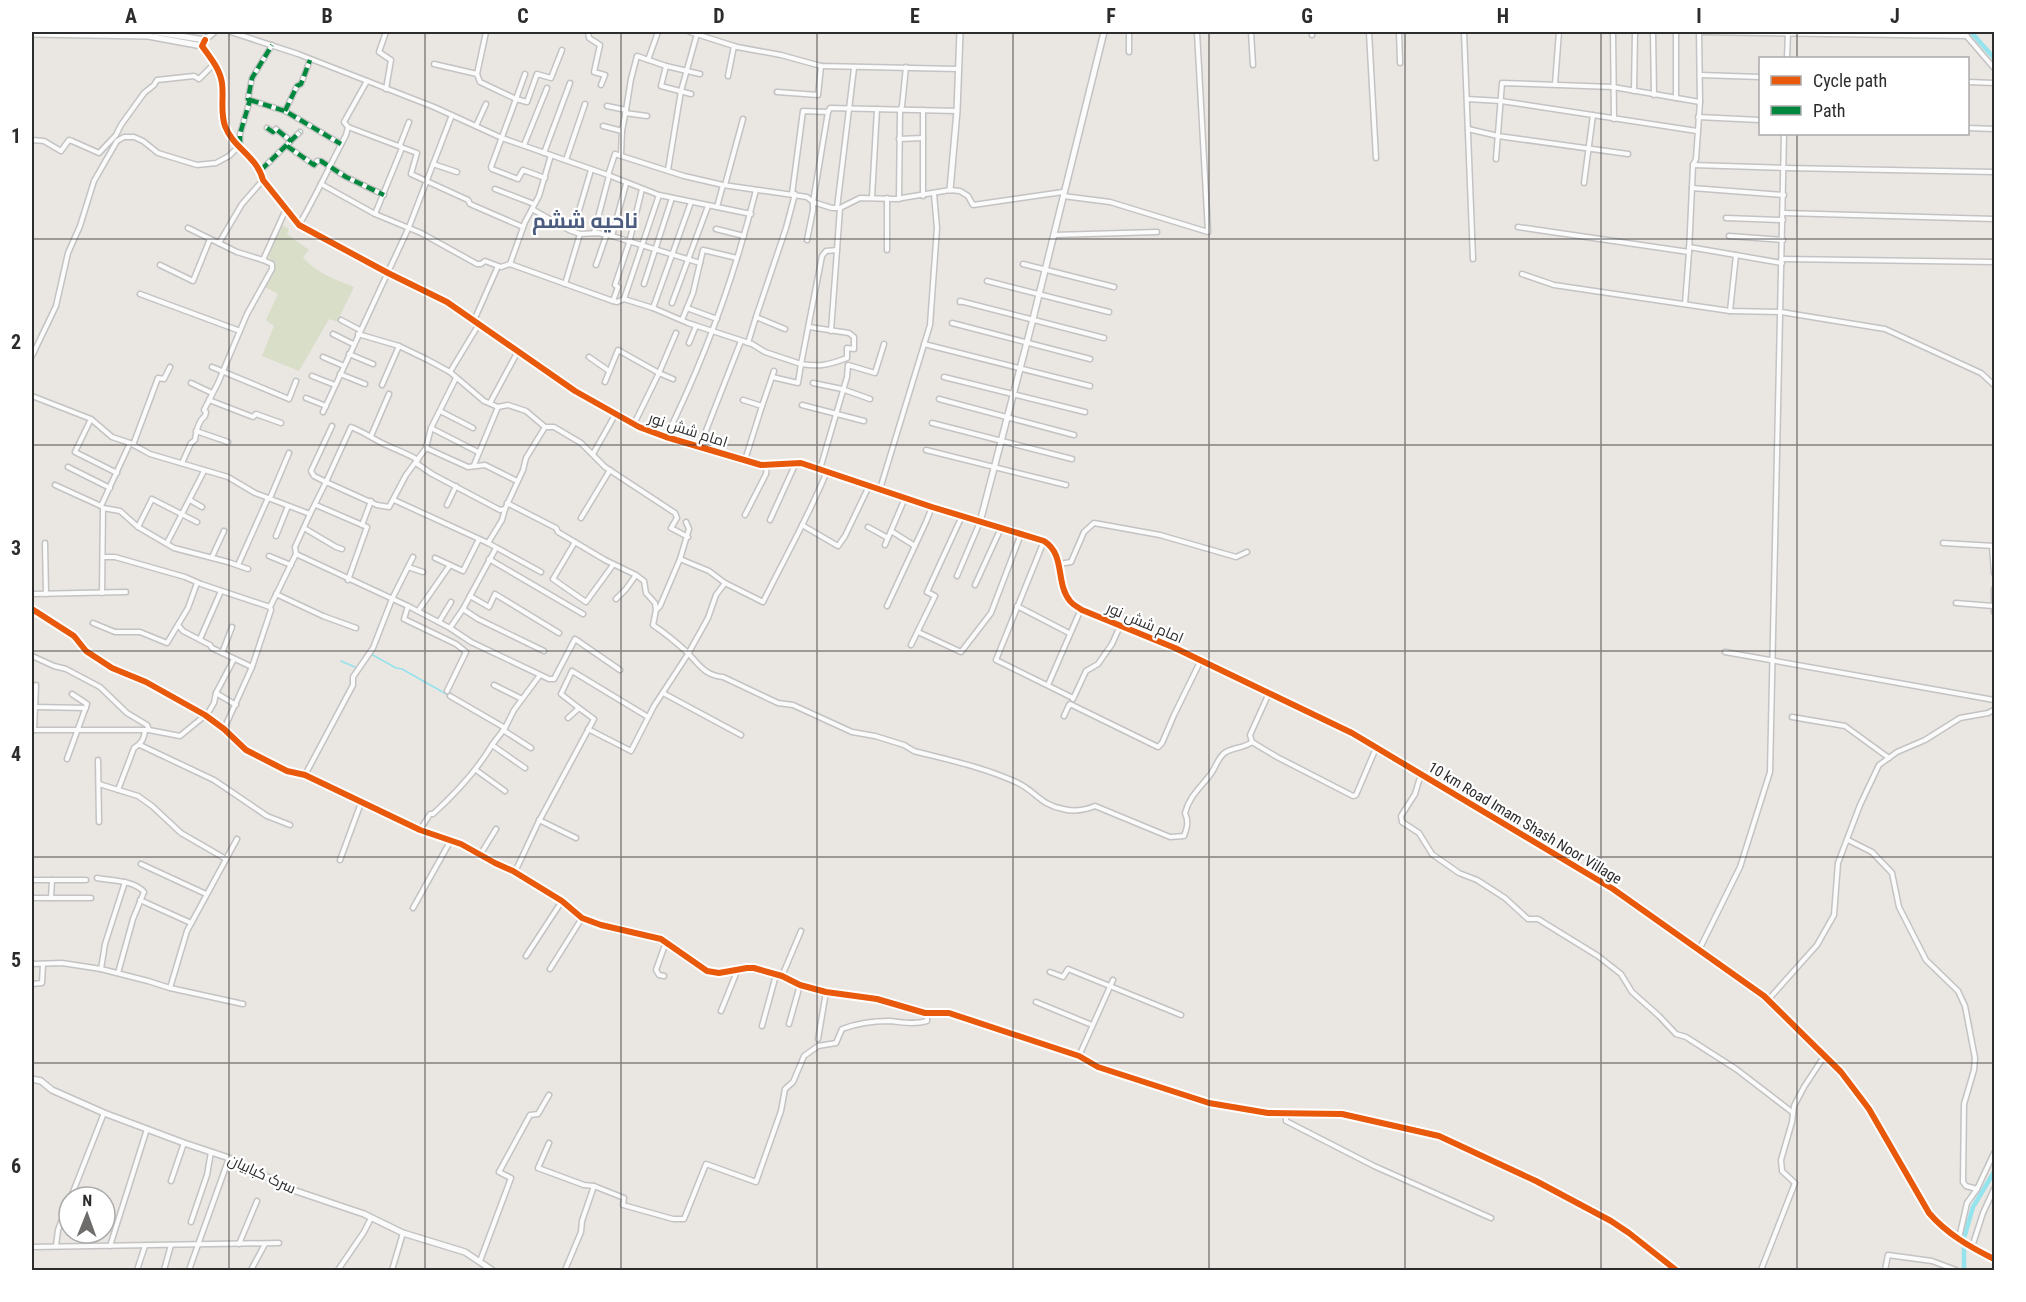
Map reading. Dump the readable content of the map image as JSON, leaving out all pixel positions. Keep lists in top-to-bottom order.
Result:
{
  "streets": {
    "street": ["امام شش نور", "10 km Road Imam Shash Noor Village", "سرک کبابیان"]
  },
  "crossings": [
    ["امام شش نور", "10 km Road Imam Shash Noor Village"]
  ],
  "districts": ["ناحیه ششم"],
  "legend": ["Cycle path", "Path"],
  "north": "top",
  "grid": {
    "columns": [
      "A",
      "B",
      "C",
      "D",
      "E",
      "F",
      "G",
      "H",
      "I",
      "J"
    ],
    "rows": [
      "1",
      "2",
      "3",
      "4",
      "5",
      "6"
    ]
  }
}
